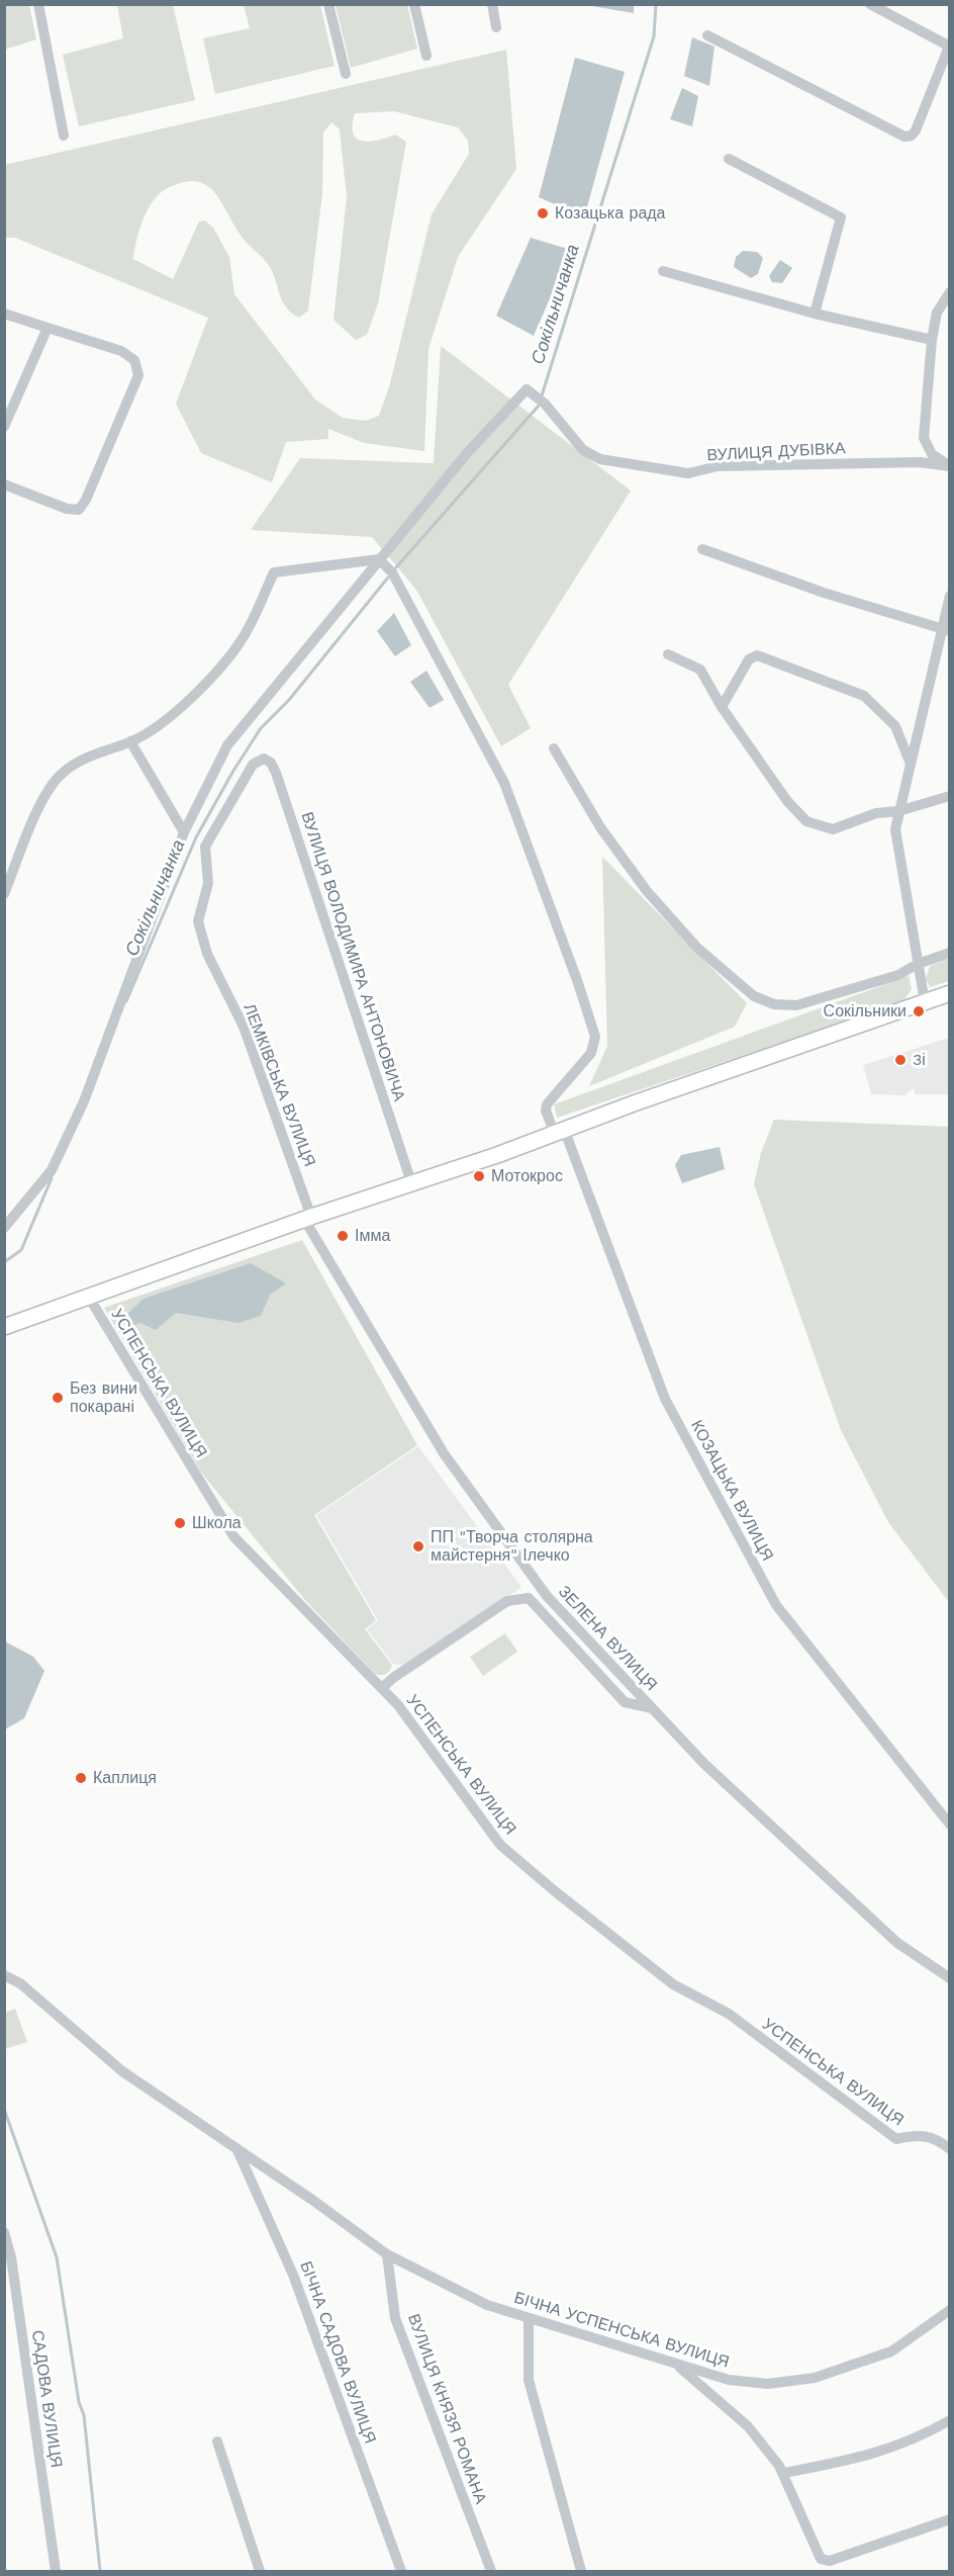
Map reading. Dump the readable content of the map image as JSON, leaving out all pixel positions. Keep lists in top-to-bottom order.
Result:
{
  "streets": {
    "street": [
      "ВУЛИЦЯ ДУБІВКА",
      "ВУЛИЦЯ ВОЛОДИМИРА АНТОНОВИЧА",
      "ЛЕМКІВСЬКА ВУЛИЦЯ",
      "УСПЕНСЬКА ВУЛИЦЯ",
      "КОЗАЦЬКА ВУЛИЦЯ",
      "ЗЕЛЕНА ВУЛИЦЯ",
      "БІЧНА УСПЕНСЬКА ВУЛИЦЯ",
      "БІЧНА САДОВА ВУЛИЦЯ",
      "САДОВА ВУЛИЦЯ",
      "ВУЛИЦЯ КНЯЗЯ РОМАНА"
    ]
  },
  "crossings": [
    ["ВУЛИЦЯ ДУБІВКА", "КОЗАЦЬКА ВУЛИЦЯ"],
    ["ВУЛИЦЯ ВОЛОДИМИРА АНТОНОВИЧА", "ЛЕМКІВСЬКА ВУЛИЦЯ"],
    ["ЛЕМКІВСЬКА ВУЛИЦЯ", "ЗЕЛЕНА ВУЛИЦЯ"],
    ["БІЧНА УСПЕНСЬКА ВУЛИЦЯ", "ВУЛИЦЯ КНЯЗЯ РОМАНА"]
  ],
  "water": ["Сокільничанка"],
  "places": [
    "Козацька рада",
    "Сокільники",
    "3і",
    "Мотокрос",
    "Імма",
    "Без вини покарані",
    "Школа",
    "ПП \"Творча столярна майстерня\" Ілечко",
    "Каплиця"
  ]
}
